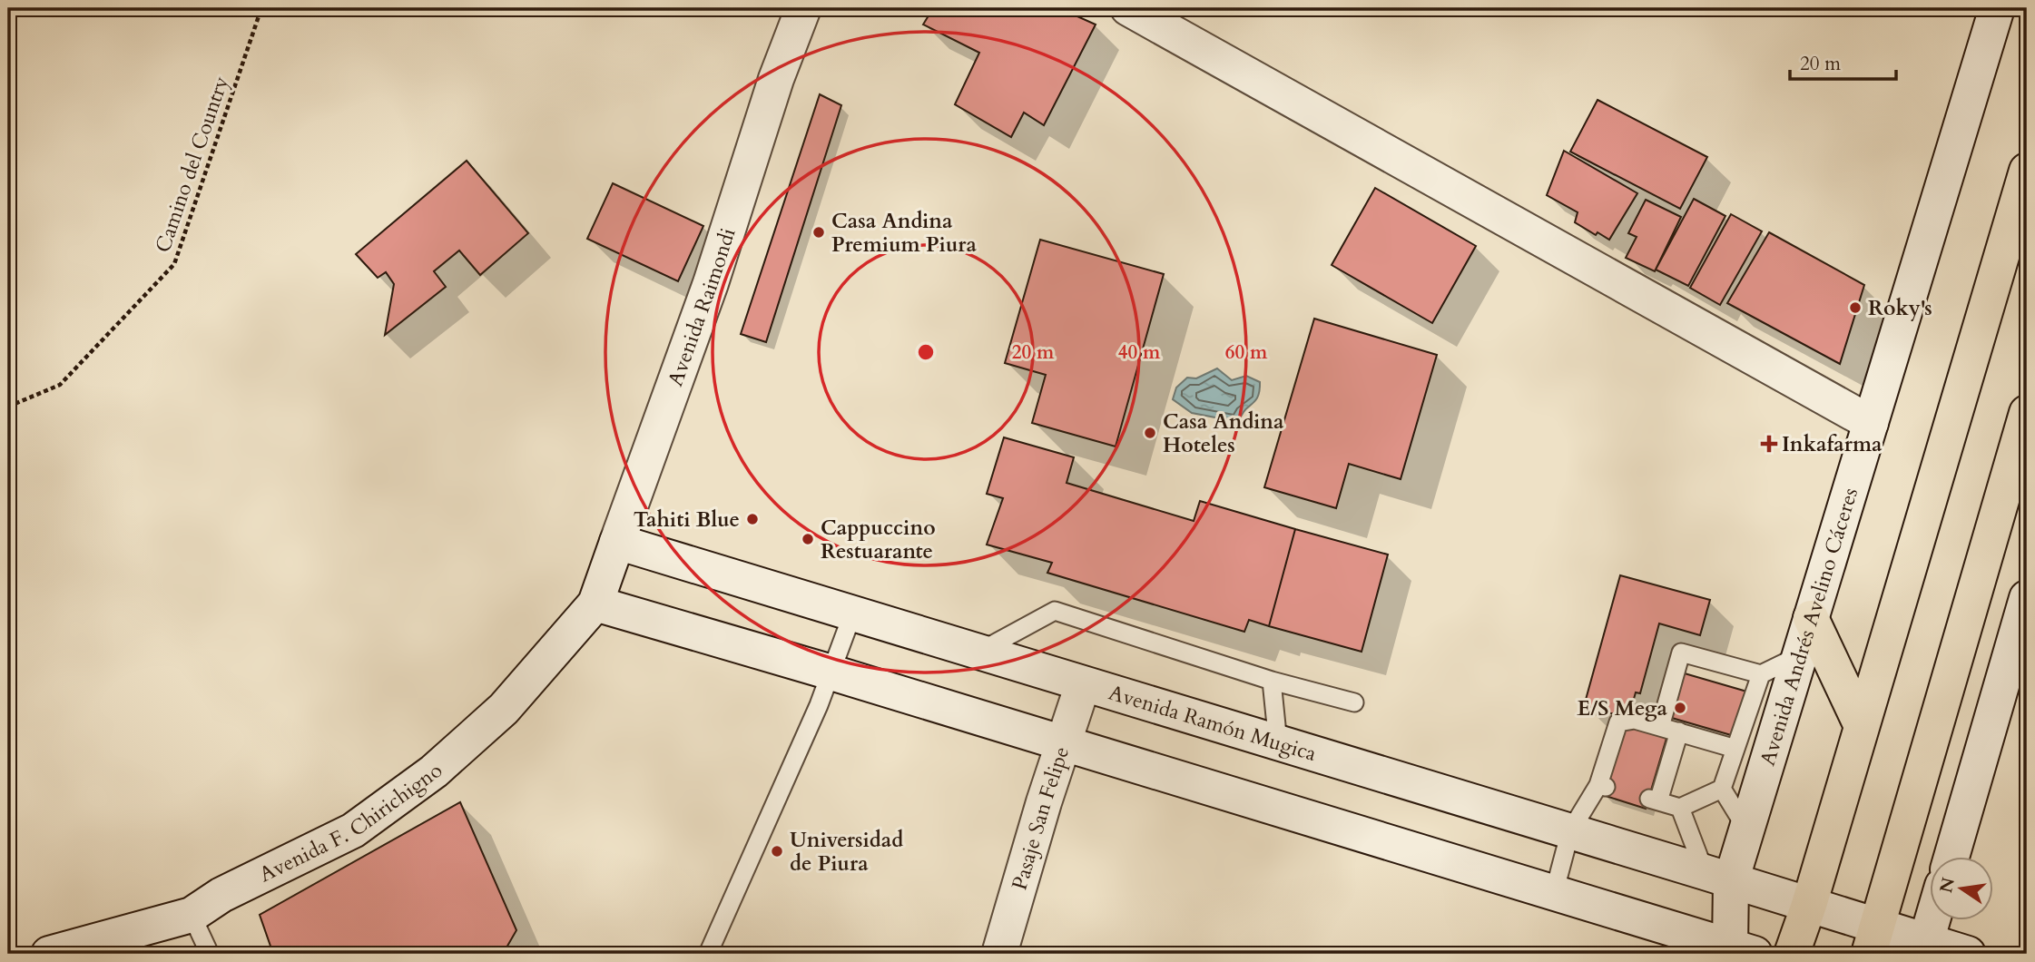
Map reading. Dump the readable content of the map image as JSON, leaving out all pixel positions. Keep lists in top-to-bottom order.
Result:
{
  "streets": {
    "street": [
      "Avenida Raimondi",
      "Avenida Andrés Avelino Cáceres",
      "Avenida Ramón Mugica",
      "Pasaje San Felipe",
      "Avenida F. Chirichigno"
    ],
    "path": ["Camino del Country"]
  },
  "crossings": [
    ["Avenida Raimondi", "Avenida Ramón Mugica"],
    ["Avenida Raimondi", "Avenida F. Chirichigno"],
    ["Avenida Andrés Avelino Cáceres", "Avenida Ramón Mugica"],
    ["Avenida Ramón Mugica", "Pasaje San Felipe"]
  ],
  "places": {
    "other": [
      "Casa Andina Premium Piura",
      "Roky's",
      "Casa Andina Hoteles",
      "Tahiti Blue",
      "Cappuccino Restuarante",
      "E/S Mega",
      "Universidad de Piura"
    ],
    "health": ["Inkafarma"]
  },
  "scale_bar": "20 m",
  "north": "left",
  "rings": ["20 m", "40 m", "60 m"]
}
